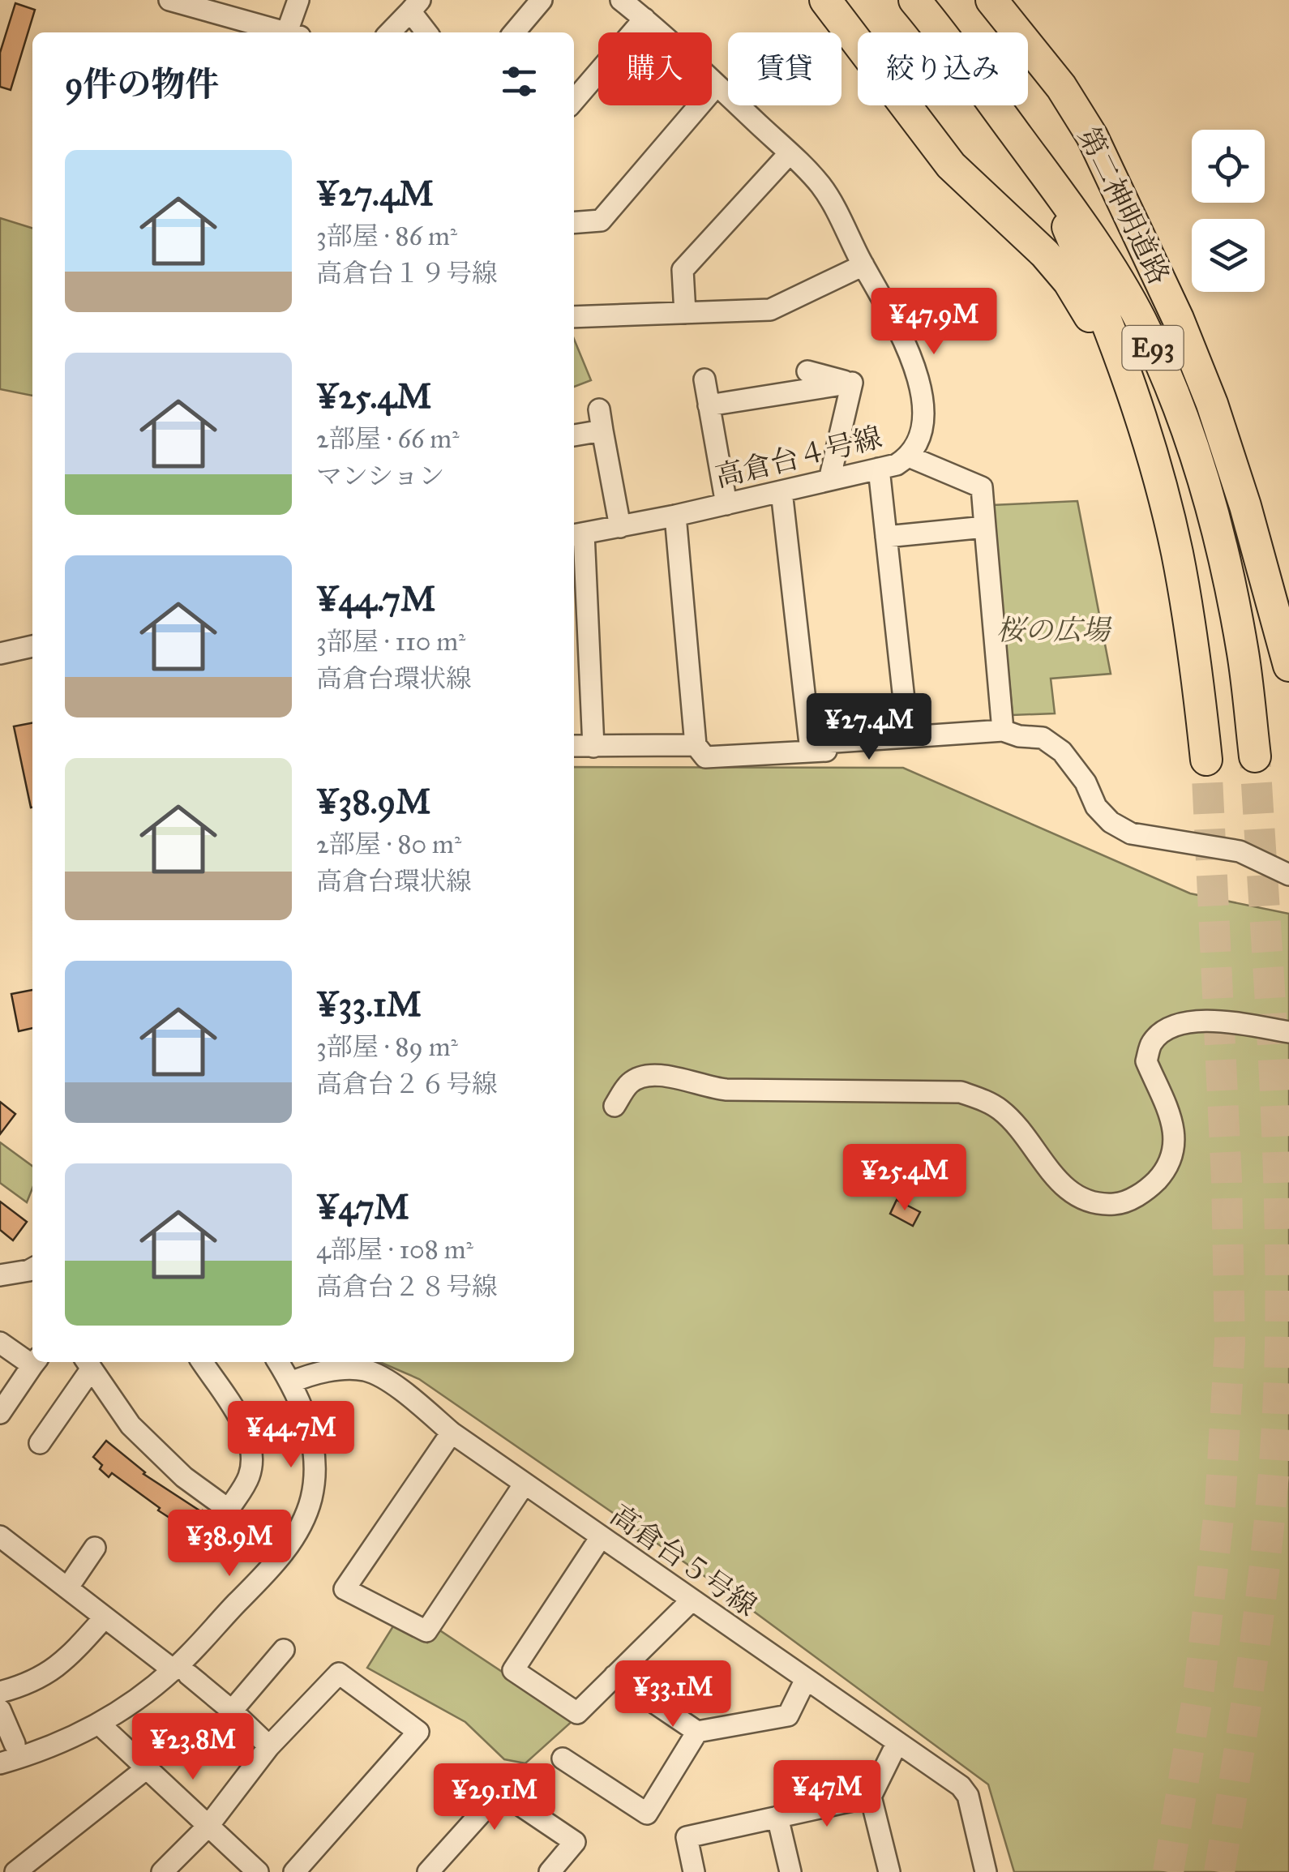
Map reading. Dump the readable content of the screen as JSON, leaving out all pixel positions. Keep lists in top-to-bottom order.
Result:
{
  "streets": {
    "highway": ["第二神明道路", "E93"],
    "street": ["高倉台４号線", "高倉台５号線"]
  },
  "parks": ["桜の広場"],
  "page": {
    "chip": ["購入", "賃貸", "絞り込み"],
    "heading": "9件の物件",
    "list": [
      {
        "name": "¥27.4M",
        "note": "3部屋 · 86 m² · 高倉台１９号線"
      },
      {
        "name": "¥25.4M",
        "note": "2部屋 · 66 m² · マンション"
      },
      {
        "name": "¥44.7M",
        "note": "3部屋 · 110 m² · 高倉台環状線"
      },
      {
        "name": "¥38.9M",
        "note": "2部屋 · 80 m² · 高倉台環状線"
      },
      {
        "name": "¥33.1M",
        "note": "3部屋 · 89 m² · 高倉台２６号線"
      },
      {
        "name": "¥47M",
        "note": "4部屋 · 108 m² · 高倉台２８号線"
      }
    ],
    "price": [
      "¥47.9M",
      "¥27.4M",
      "¥25.4M",
      "¥44.7M",
      "¥38.9M",
      "¥33.1M",
      "¥23.8M",
      "¥47M",
      "¥29.1M"
    ]
  }
}
